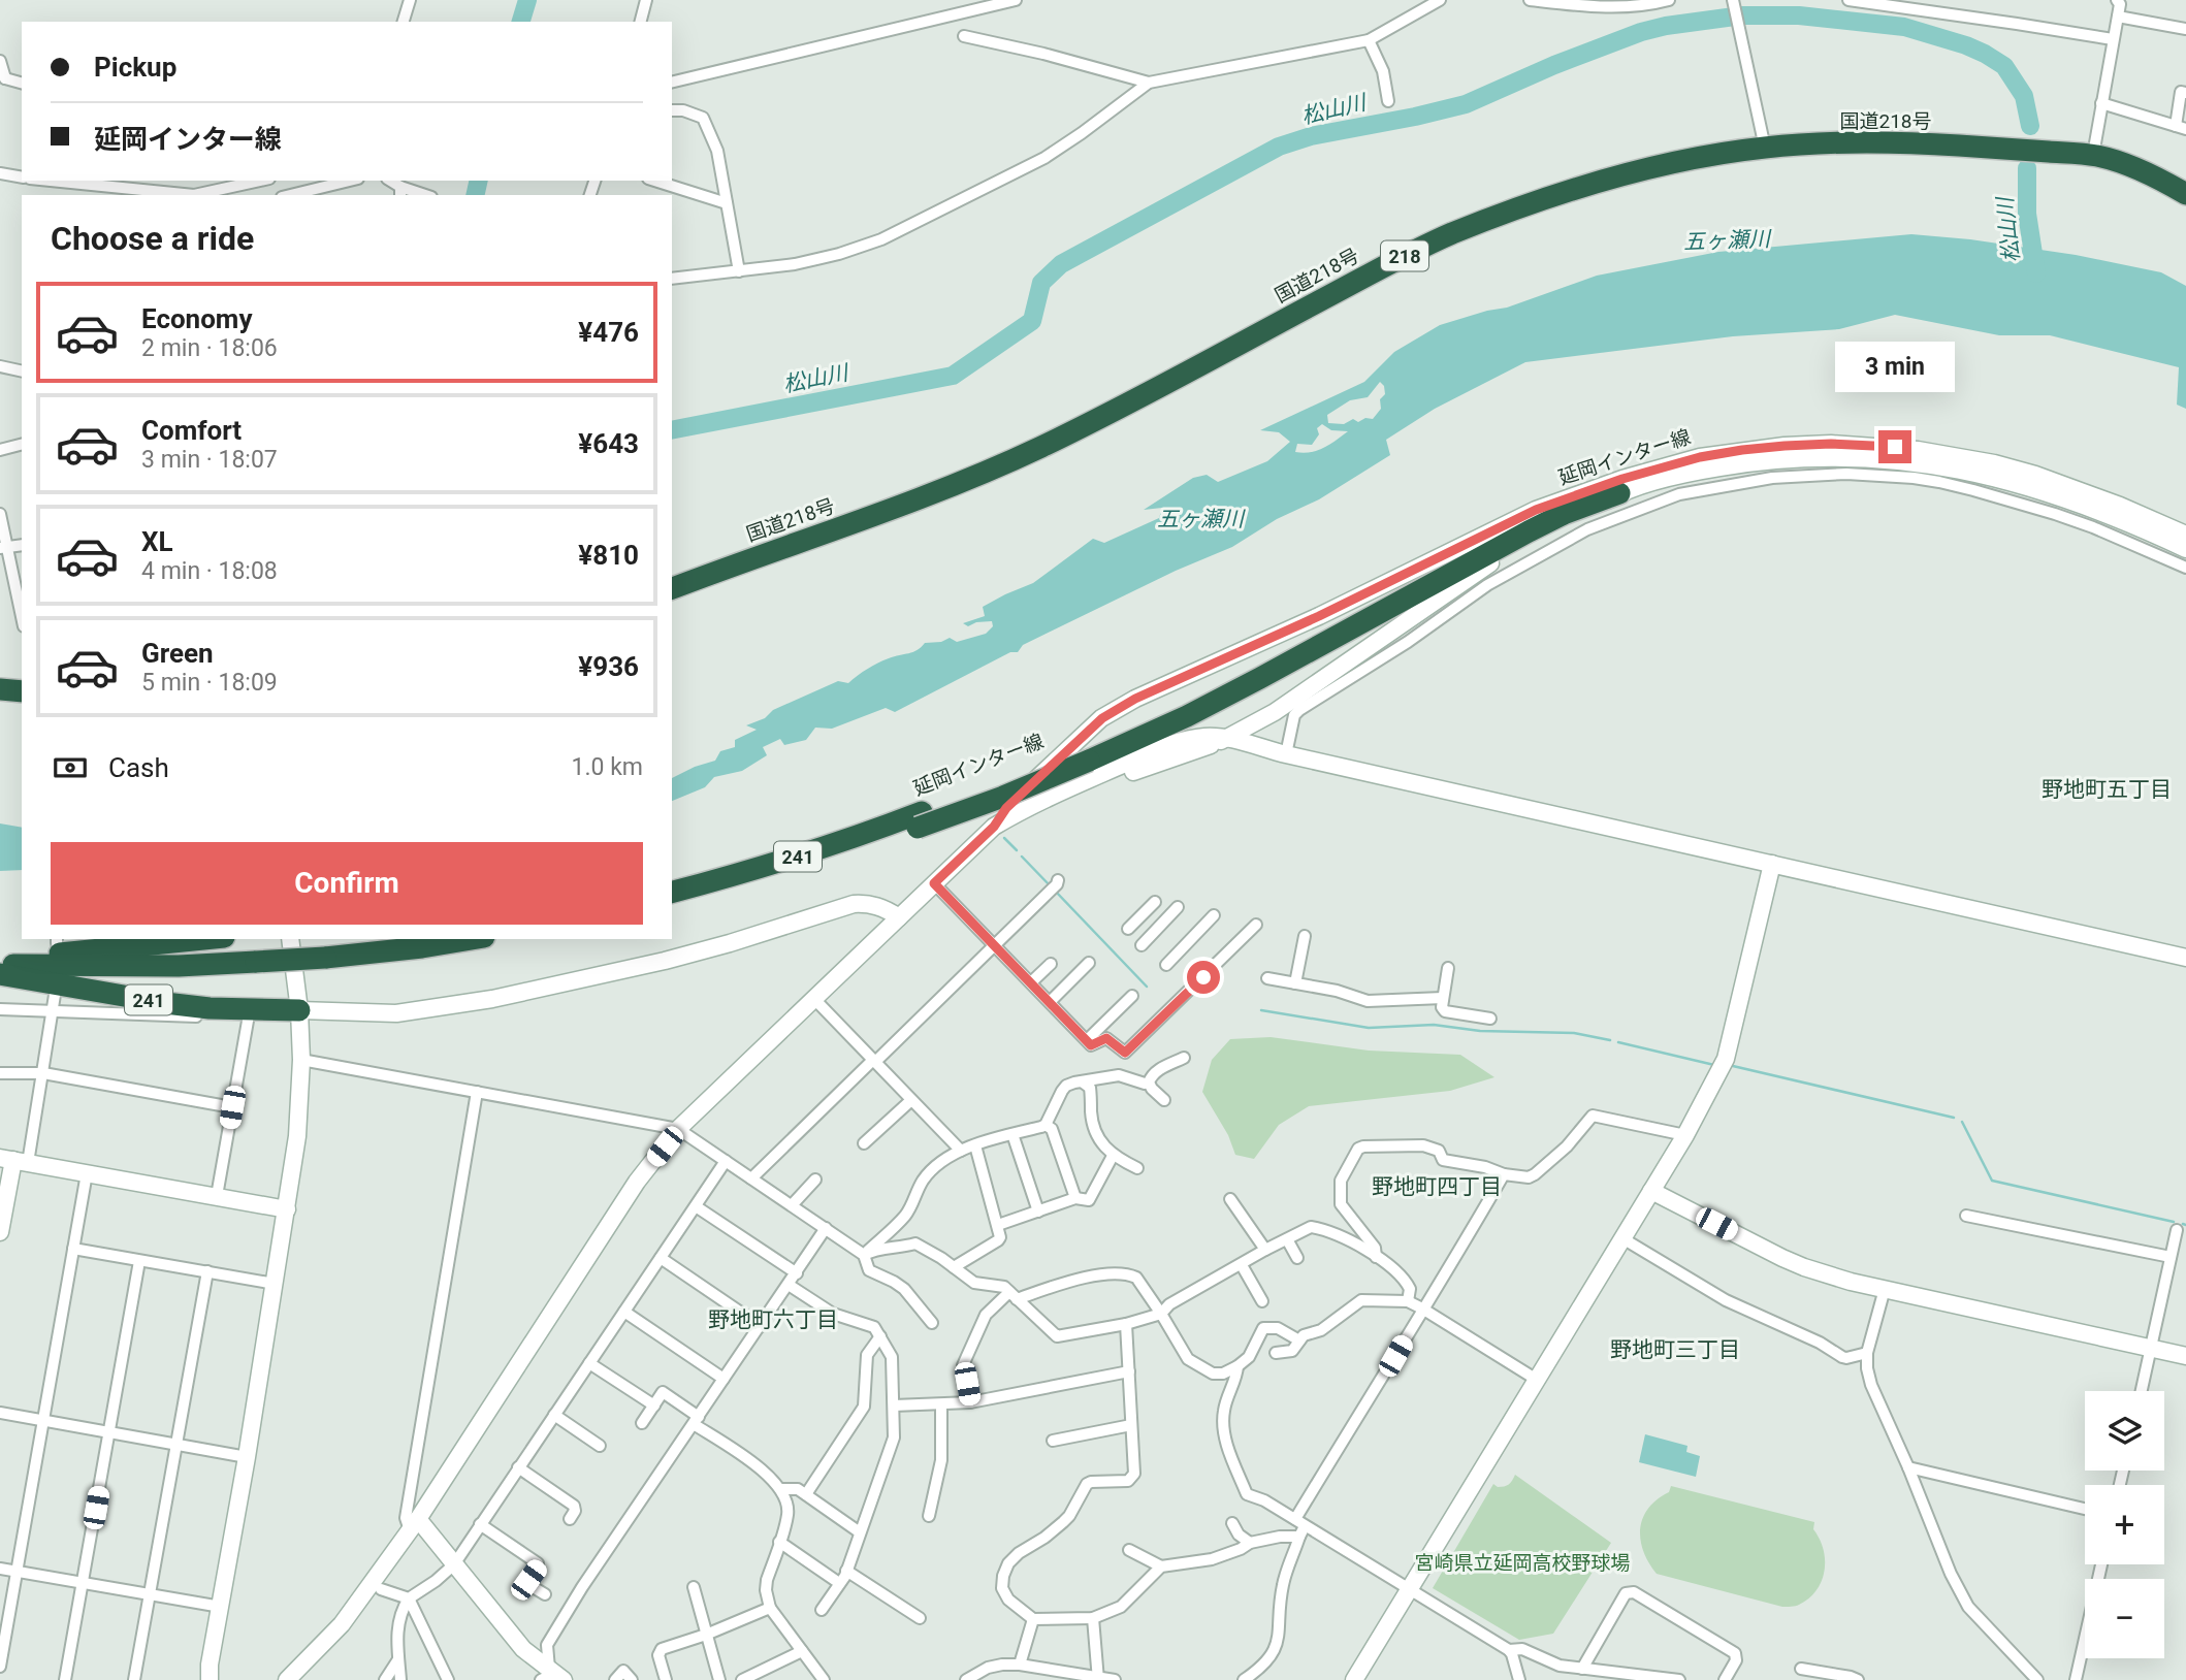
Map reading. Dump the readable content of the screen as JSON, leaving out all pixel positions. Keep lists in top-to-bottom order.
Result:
{
  "streets": {
    "highway": [
      "国道218号",
      "218",
      "延岡インター線",
      "241"
    ]
  },
  "crossings": [
    ["延岡インター線", "241"]
  ],
  "districts": [
    "野地町五丁目",
    "野地町四丁目",
    "野地町六丁目",
    "野地町三丁目"
  ],
  "water": ["松山川", "五ヶ瀬川"],
  "parks": ["宮崎県立延岡高校野球場"],
  "page": {
    "banner": ["Pickup", "延岡インター線"],
    "heading": "Choose a ride",
    "list": [
      {
        "name": "Economy",
        "note": "2 min · 18:06",
        "value": "¥476"
      },
      {
        "name": "Comfort",
        "note": "3 min · 18:07",
        "value": "¥643"
      },
      {
        "name": "XL",
        "note": "4 min · 18:08",
        "value": "¥810"
      },
      {
        "name": "Green",
        "note": "5 min · 18:09",
        "value": "¥936"
      }
    ],
    "bubble": "3 min",
    "pay": ["Cash", "1.0 km"],
    "buttons": "Confirm",
    "map_buttons": ["+", "−"]
  }
}
